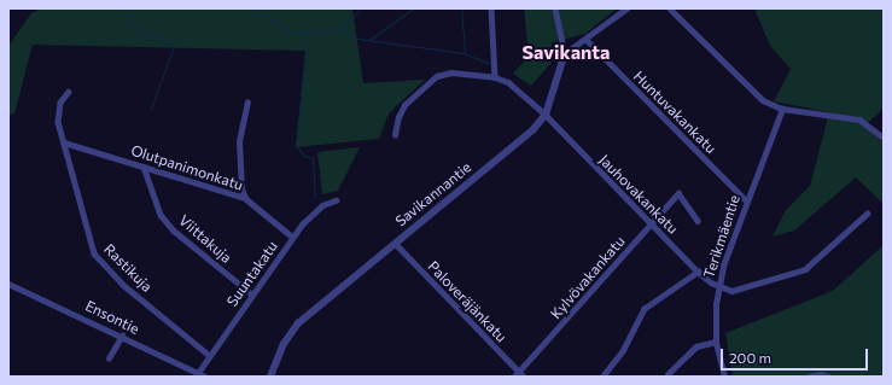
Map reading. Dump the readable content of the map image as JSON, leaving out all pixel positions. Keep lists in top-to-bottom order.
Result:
{
  "streets": {
    "street": [
      "Huntuvakankatu",
      "Olutpanimonkatu",
      "Savikannantie",
      "Jauhovakankatu",
      "Terikmäentie",
      "Viittakuja",
      "Rastikuja",
      "Suuntakatu",
      "Kylvövakankatu",
      "Paloveräjänkatu",
      "Ensontie"
    ]
  },
  "crossings": [
    ["Huntuvakankatu", "Terikmäentie"],
    ["Olutpanimonkatu", "Viittakuja"],
    ["Olutpanimonkatu", "Rastikuja"],
    ["Olutpanimonkatu", "Suuntakatu"],
    ["Savikannantie", "Jauhovakankatu"],
    ["Savikannantie", "Paloveräjänkatu"],
    ["Jauhovakankatu", "Terikmäentie"],
    ["Jauhovakankatu", "Kylvövakankatu"],
    ["Viittakuja", "Suuntakatu"],
    ["Rastikuja", "Suuntakatu"],
    ["Suuntakatu", "Ensontie"],
    ["Kylvövakankatu", "Paloveräjänkatu"]
  ],
  "districts": ["Savikanta"],
  "scale_bar": "200 m"
}
